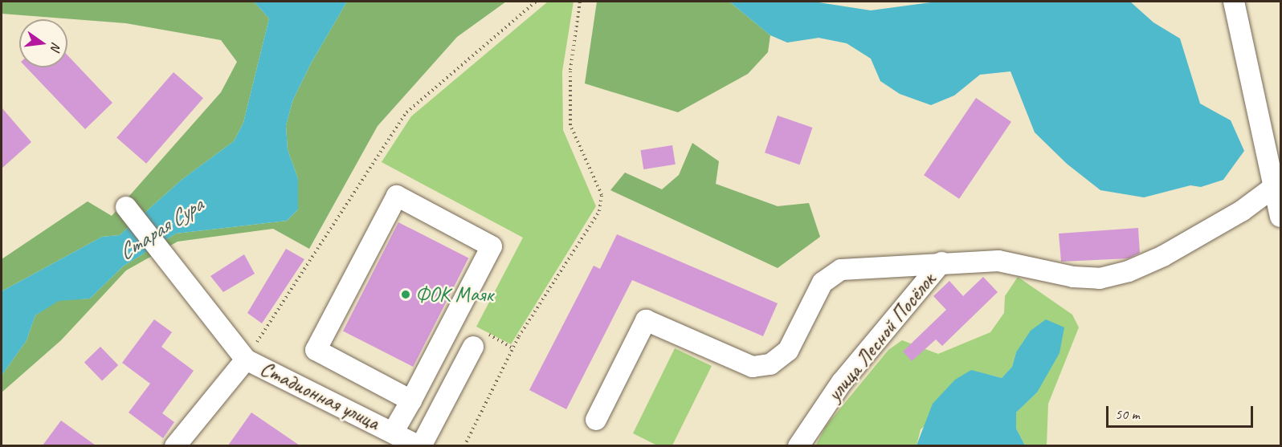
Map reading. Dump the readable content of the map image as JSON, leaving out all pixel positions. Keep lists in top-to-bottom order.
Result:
{
  "streets": {
    "street": ["улица Лесной Посёлок", "Стадионная улица"]
  },
  "water": ["Старая Сура"],
  "places": ["ФОК Маяк"],
  "scale_bar": "50 m",
  "north": "right"
}
